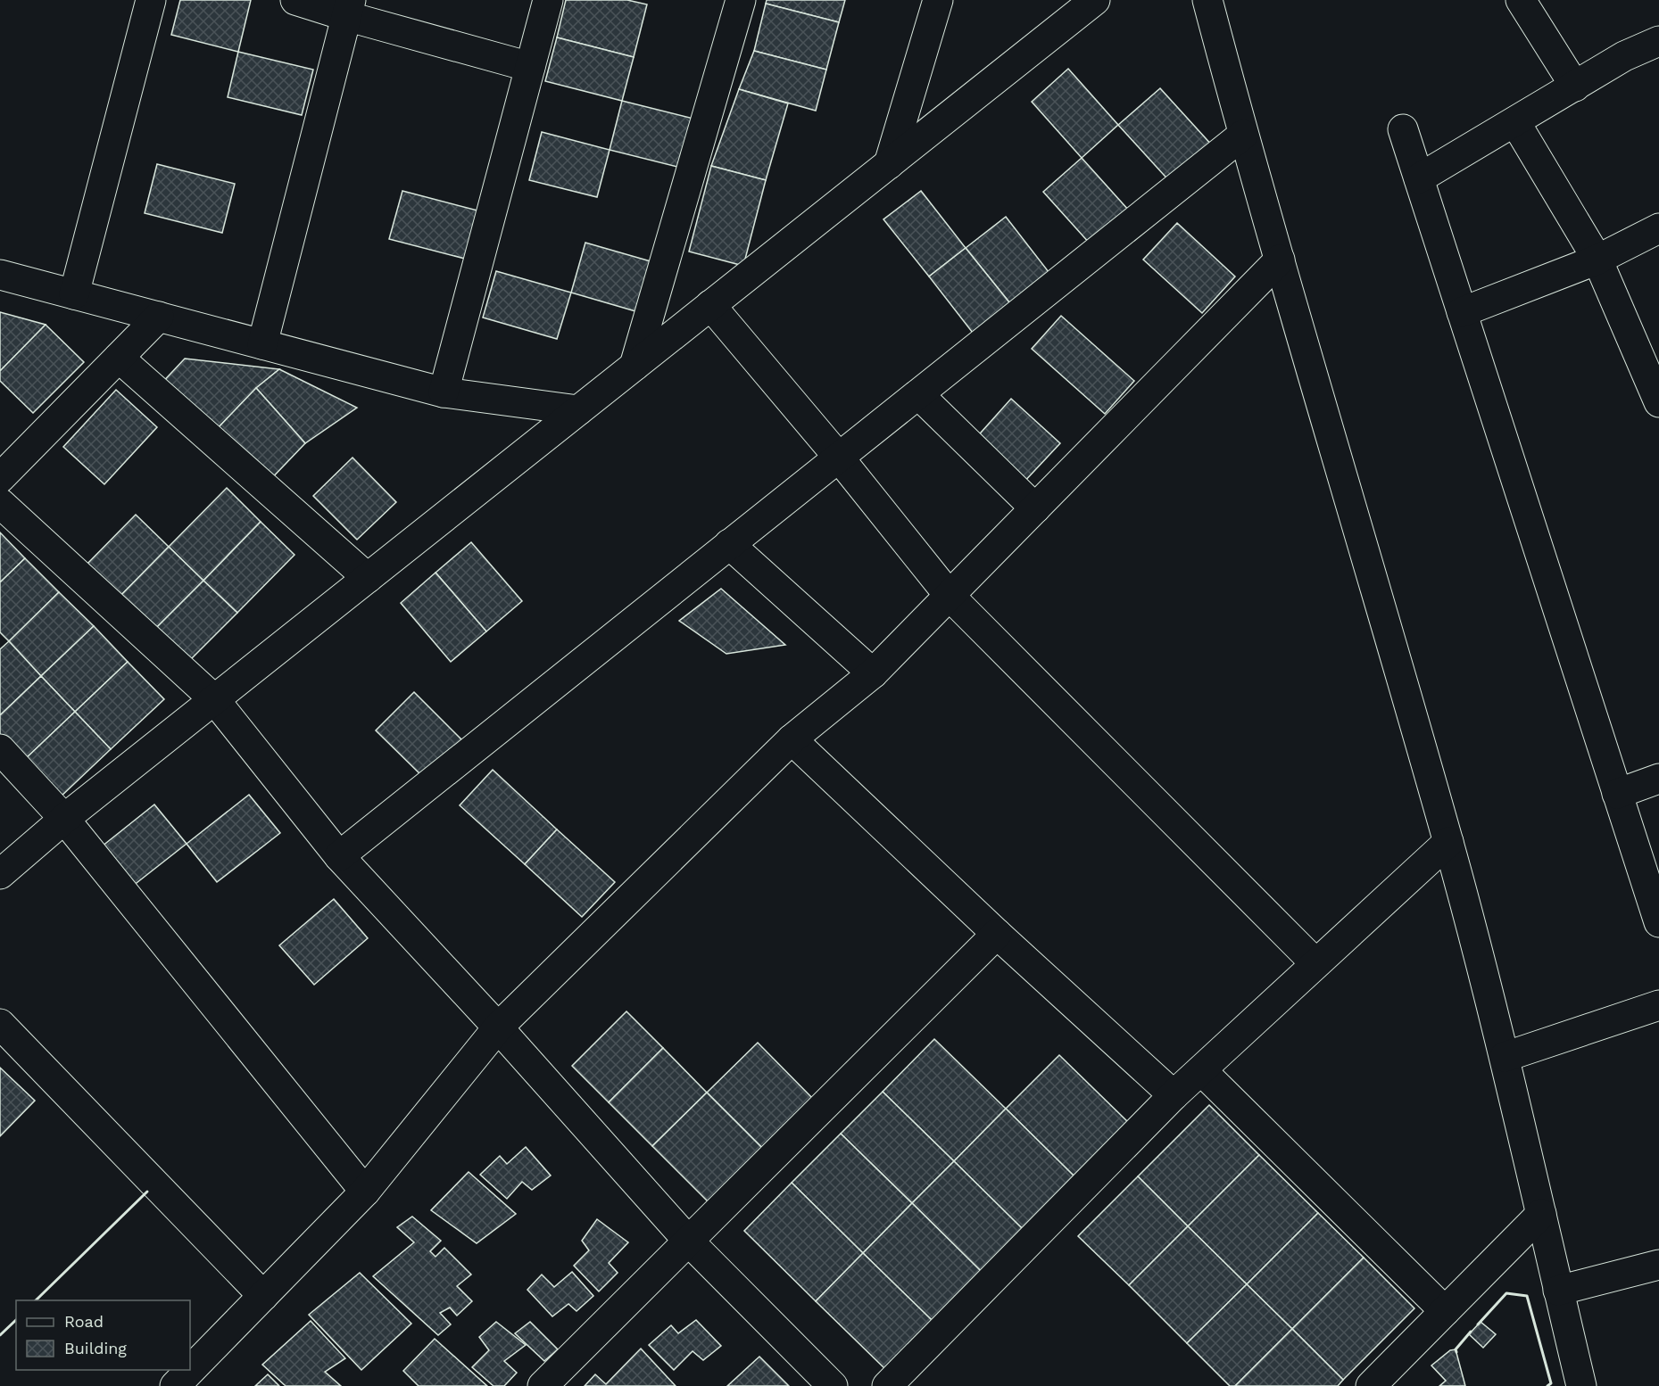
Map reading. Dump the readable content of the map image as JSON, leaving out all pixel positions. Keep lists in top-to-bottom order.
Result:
{
  "legend": ["Road", "Building"]
}
